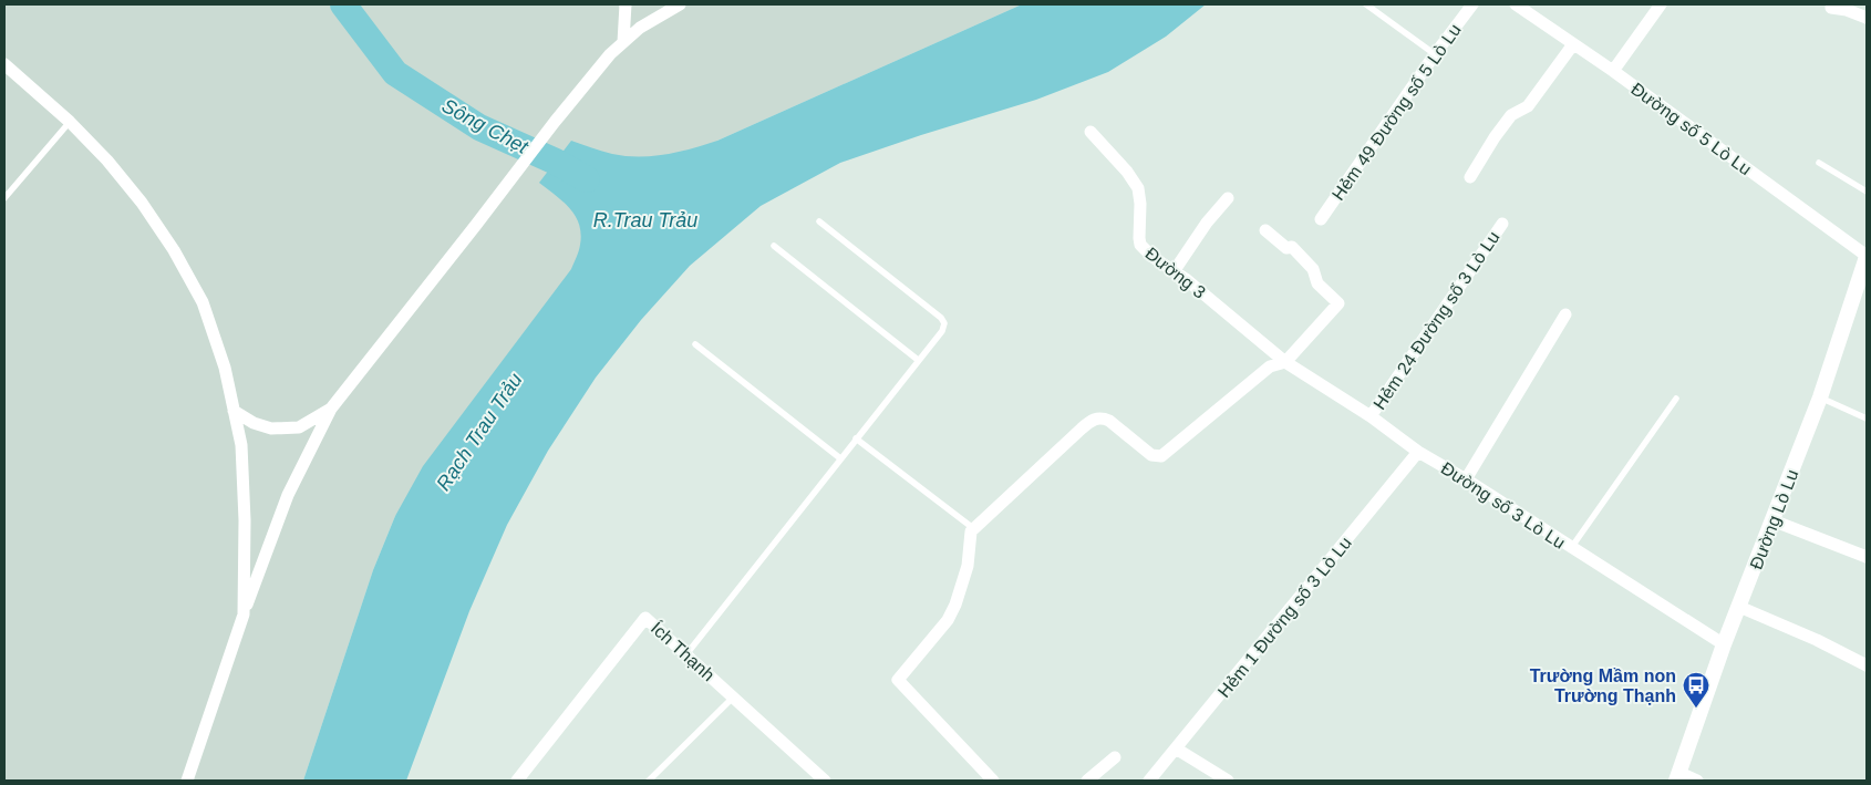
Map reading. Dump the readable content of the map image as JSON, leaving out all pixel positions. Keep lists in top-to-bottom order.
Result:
{
  "streets": {
    "street": [
      "Hẻm 49 Đường số 5 Lò Lu",
      "Đường số 5 Lò Lu",
      "Đường 3",
      "Hẻm 24 Đường số 3 Lò Lu",
      "Đường số 3 Lò Lu",
      "Đường Lò Lu",
      "Hẻm 1 Đường số 3 Lò Lu",
      "Ích Thạnh"
    ]
  },
  "crossings": [
    ["Đường số 5 Lò Lu", "Đường Lò Lu"],
    ["Đường 3", "Đường số 3 Lò Lu"],
    ["Hẻm 24 Đường số 3 Lò Lu", "Đường số 3 Lò Lu"],
    ["Đường số 3 Lò Lu", "Đường Lò Lu"],
    ["Đường số 3 Lò Lu", "Hẻm 1 Đường số 3 Lò Lu"]
  ],
  "water": ["Sông Chẹt", "R.Trau Trảu", "Rạch Trau Trảu"],
  "places": {
    "bus stop": ["Trường Mầm non Trường Thạnh"]
  }
}
